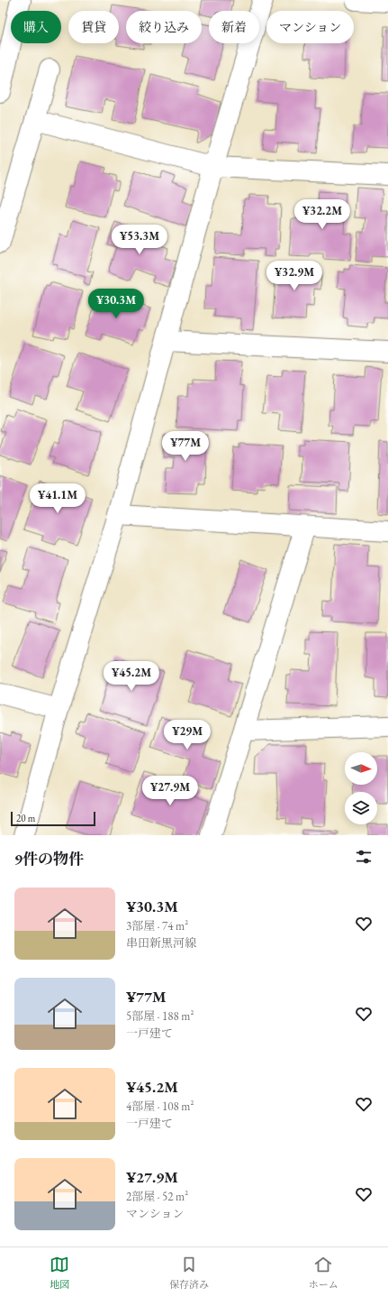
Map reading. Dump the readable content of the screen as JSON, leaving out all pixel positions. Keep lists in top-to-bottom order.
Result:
{
  "scale_bar": "20 m",
  "north": "right",
  "page": {
    "chip": [
      "購入",
      "賃貸",
      "絞り込み",
      "新着",
      "マンション"
    ],
    "price": [
      "¥32.2M",
      "¥53.3M",
      "¥32.9M",
      "¥30.3M",
      "¥77M",
      "¥41.1M",
      "¥45.2M",
      "¥29M",
      "¥27.9M"
    ],
    "scale": "20 m",
    "heading": "9件の物件",
    "list": [
      {
        "name": "¥30.3M",
        "note": "3部屋 · 74 m² · 串田新黒河線"
      },
      {
        "name": "¥77M",
        "note": "5部屋 · 188 m² · 一戸建て"
      },
      {
        "name": "¥45.2M",
        "note": "4部屋 · 108 m² · 一戸建て"
      },
      {
        "name": "¥27.9M",
        "note": "2部屋 · 52 m² · マンション"
      }
    ],
    "tabs": ["地図", "保存済み", "ホーム"]
  }
}
